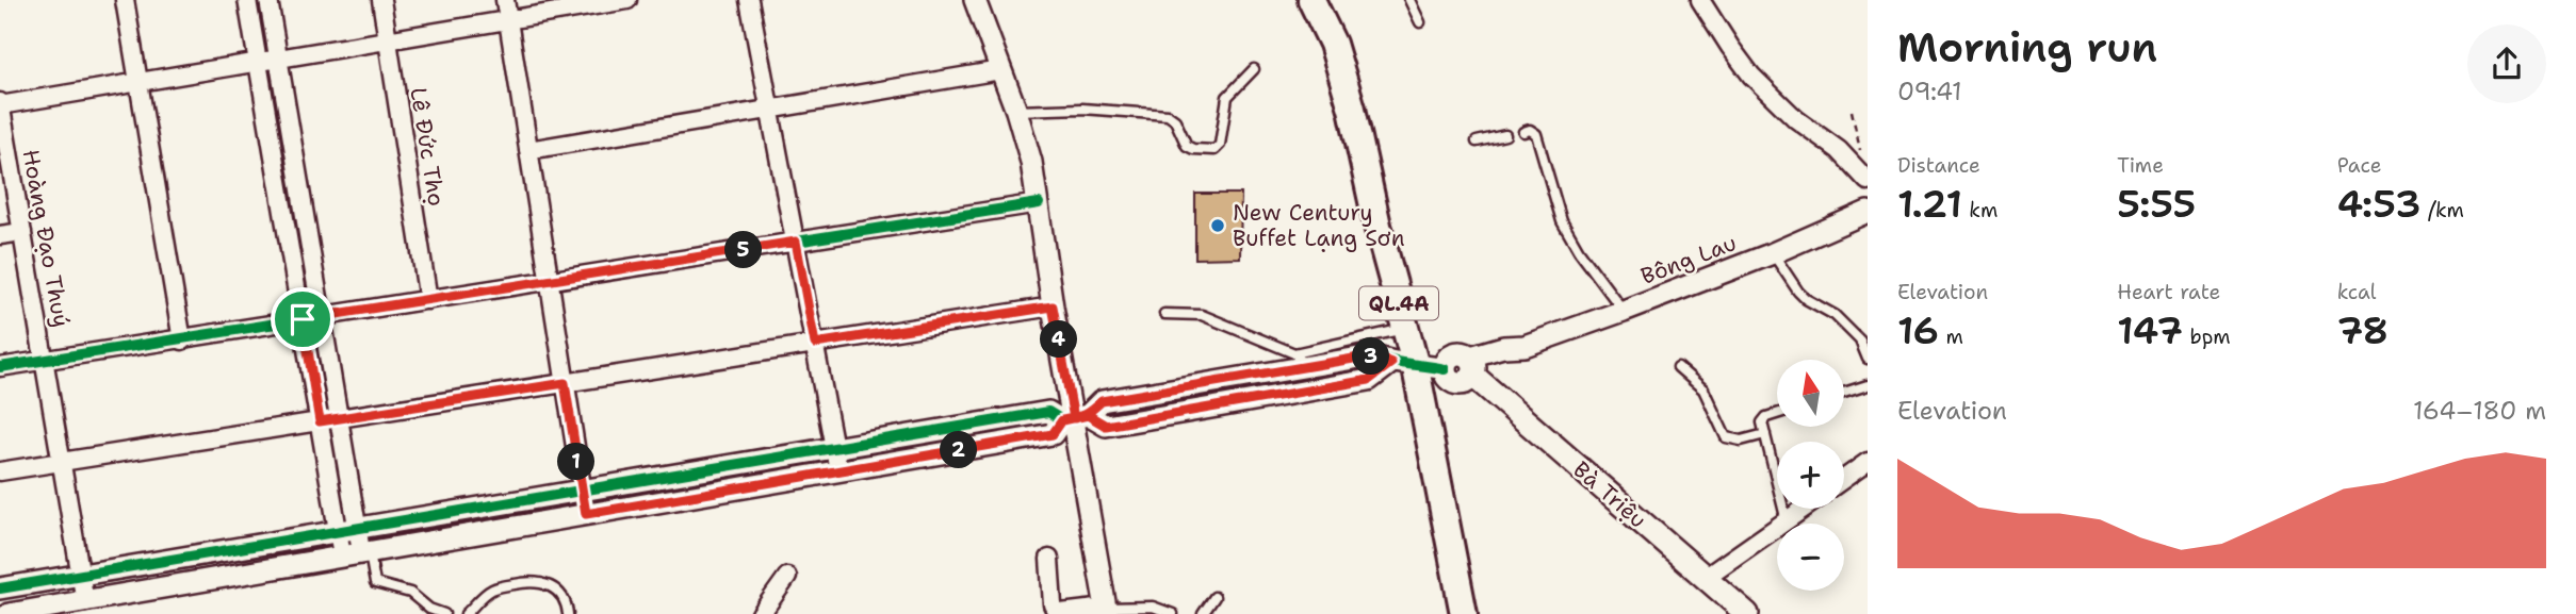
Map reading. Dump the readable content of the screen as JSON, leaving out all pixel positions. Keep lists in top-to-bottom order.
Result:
{
  "streets": {
    "main road": ["QL.4A", "Bà Triệu"],
    "street": ["Lê Đức Thọ", "Hoàng Đạo Thuý", "Bông Lau"]
  },
  "crossings": [
    ["Bông Lau", "Bà Triệu"]
  ],
  "places": ["New Century Buffet Lạng Sơn"],
  "north": "top",
  "page": {
    "heading": ["Morning run", "09:41"],
    "stats": [
      ["Distance", "1.21 km"],
      ["Time", "5:55"],
      ["Pace", "4:53 /km"],
      ["Elevation", "16 m"],
      ["Heart rate", "147 bpm"],
      ["kcal", "78"]
    ],
    "pins": [
      "5",
      "4",
      "3",
      "2",
      "1"
    ],
    "map_buttons": ["+", "−"],
    "chart": ["Elevation", "164–180 m"]
  }
}
